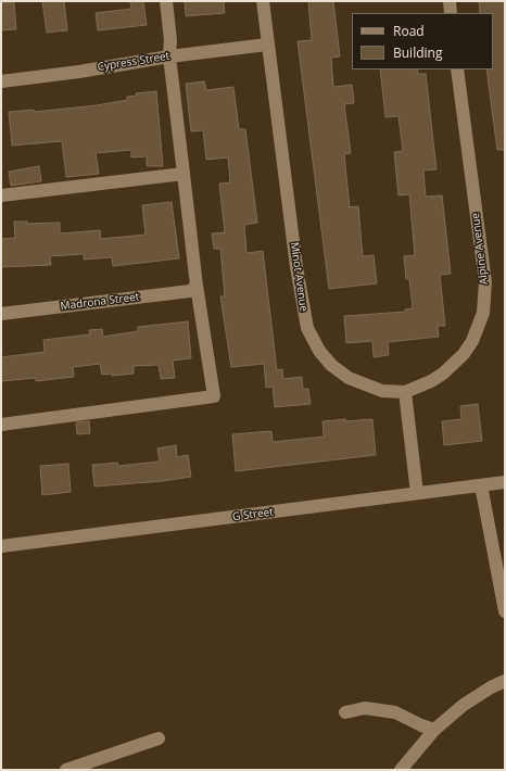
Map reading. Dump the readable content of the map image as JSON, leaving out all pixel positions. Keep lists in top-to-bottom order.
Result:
{
  "streets": {
    "street": [
      "Cypress Street",
      "Alpine Avenue",
      "Minot Avenue",
      "Madrona Street",
      "G Street"
    ]
  },
  "crossings": [
    ["Cypress Street", "Minot Avenue"],
    ["Alpine Avenue", "Minot Avenue"]
  ],
  "legend": ["Road", "Building"]
}
